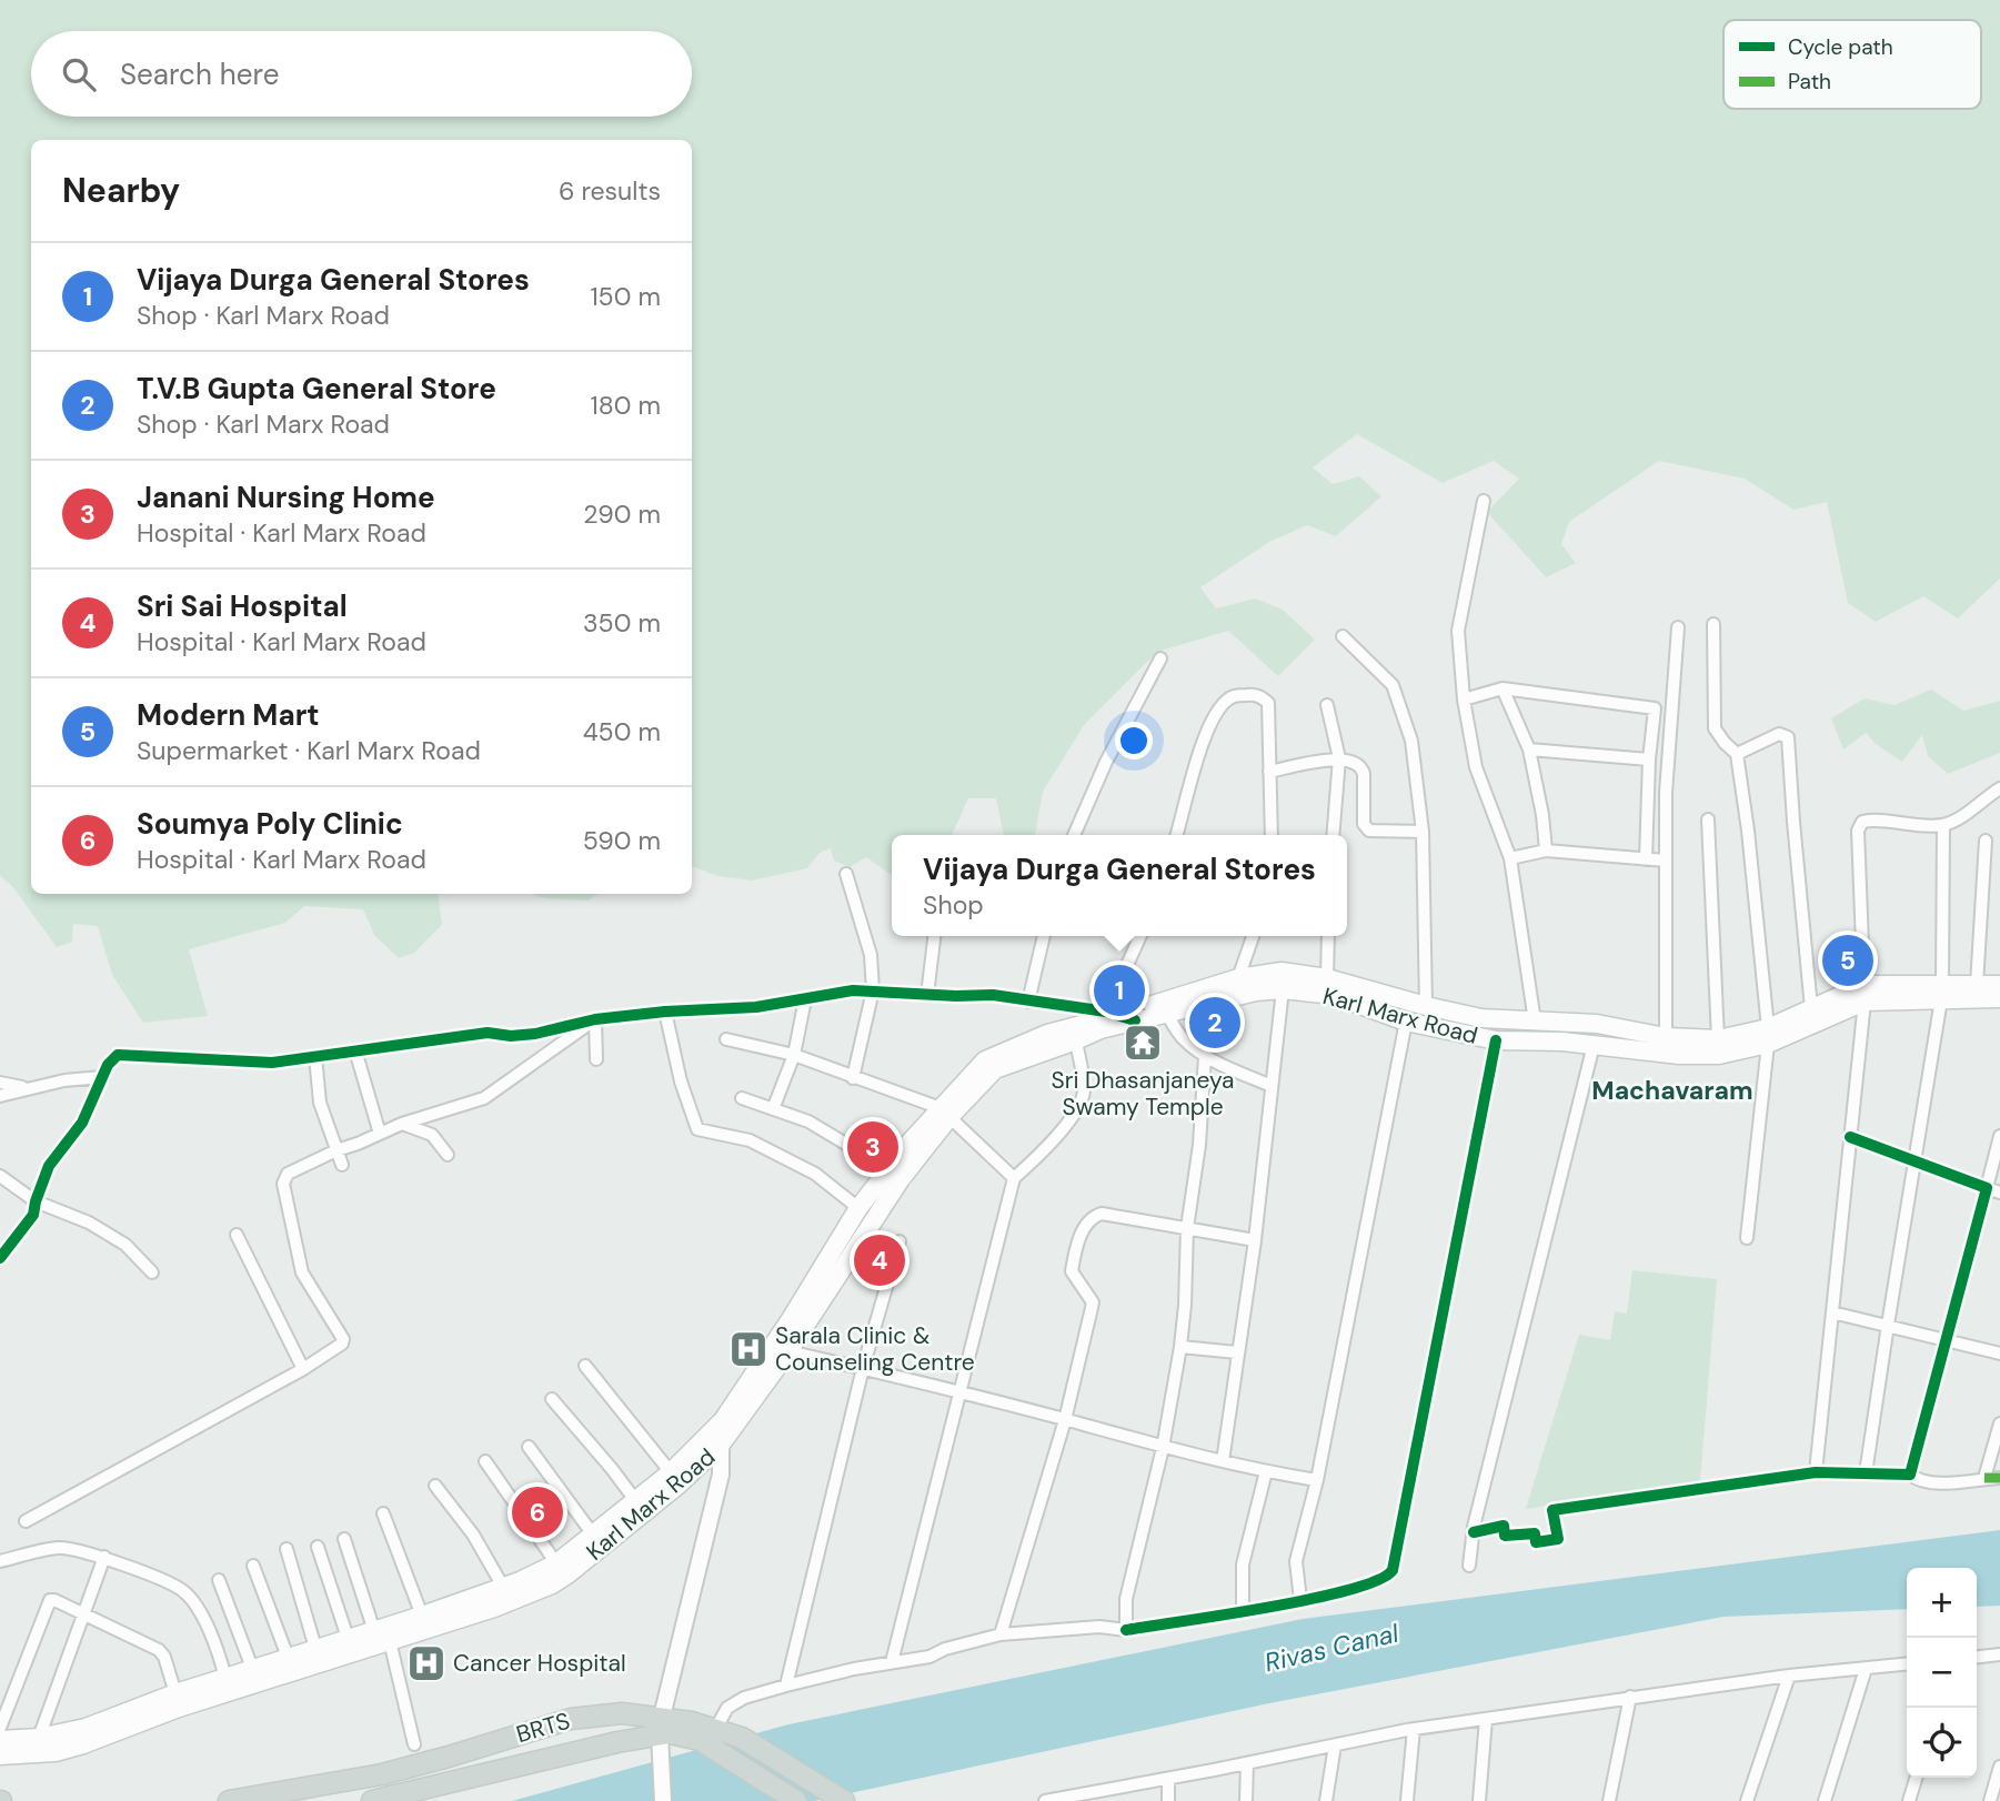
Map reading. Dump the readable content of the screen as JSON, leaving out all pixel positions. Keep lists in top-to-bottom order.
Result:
{
  "streets": {
    "main road": ["Karl Marx Road", "BRTS"]
  },
  "districts": ["Machavaram"],
  "water": ["Rivas Canal"],
  "places": {
    "temple": ["Sri Dhasanjaneya Swamy Temple"],
    "hospital": ["Sarala Clinic & Counseling Centre", "Cancer Hospital"]
  },
  "legend": ["Cycle path", "Path"],
  "page": {
    "search": "Search here",
    "heading": ["Nearby", "6 results"],
    "list": [
      {
        "mark": "1",
        "name": "Vijaya Durga General Stores",
        "note": "Shop · Karl Marx Road",
        "value": "150 m"
      },
      {
        "mark": "2",
        "name": "T.V.B Gupta General Store",
        "note": "Shop · Karl Marx Road",
        "value": "180 m"
      },
      {
        "mark": "3",
        "name": "Janani Nursing Home",
        "note": "Hospital · Karl Marx Road",
        "value": "290 m"
      },
      {
        "mark": "4",
        "name": "Sri Sai Hospital",
        "note": "Hospital · Karl Marx Road",
        "value": "350 m"
      },
      {
        "mark": "5",
        "name": "Modern Mart",
        "note": "Supermarket · Karl Marx Road",
        "value": "450 m"
      },
      {
        "mark": "6",
        "name": "Soumya Poly Clinic",
        "note": "Hospital · Karl Marx Road",
        "value": "590 m"
      }
    ],
    "popup": ["Vijaya Durga General Stores", "Shop"],
    "pins": [
      "5",
      "1",
      "2",
      "3",
      "4",
      "6"
    ],
    "map_buttons": ["+", "−"]
  }
}
